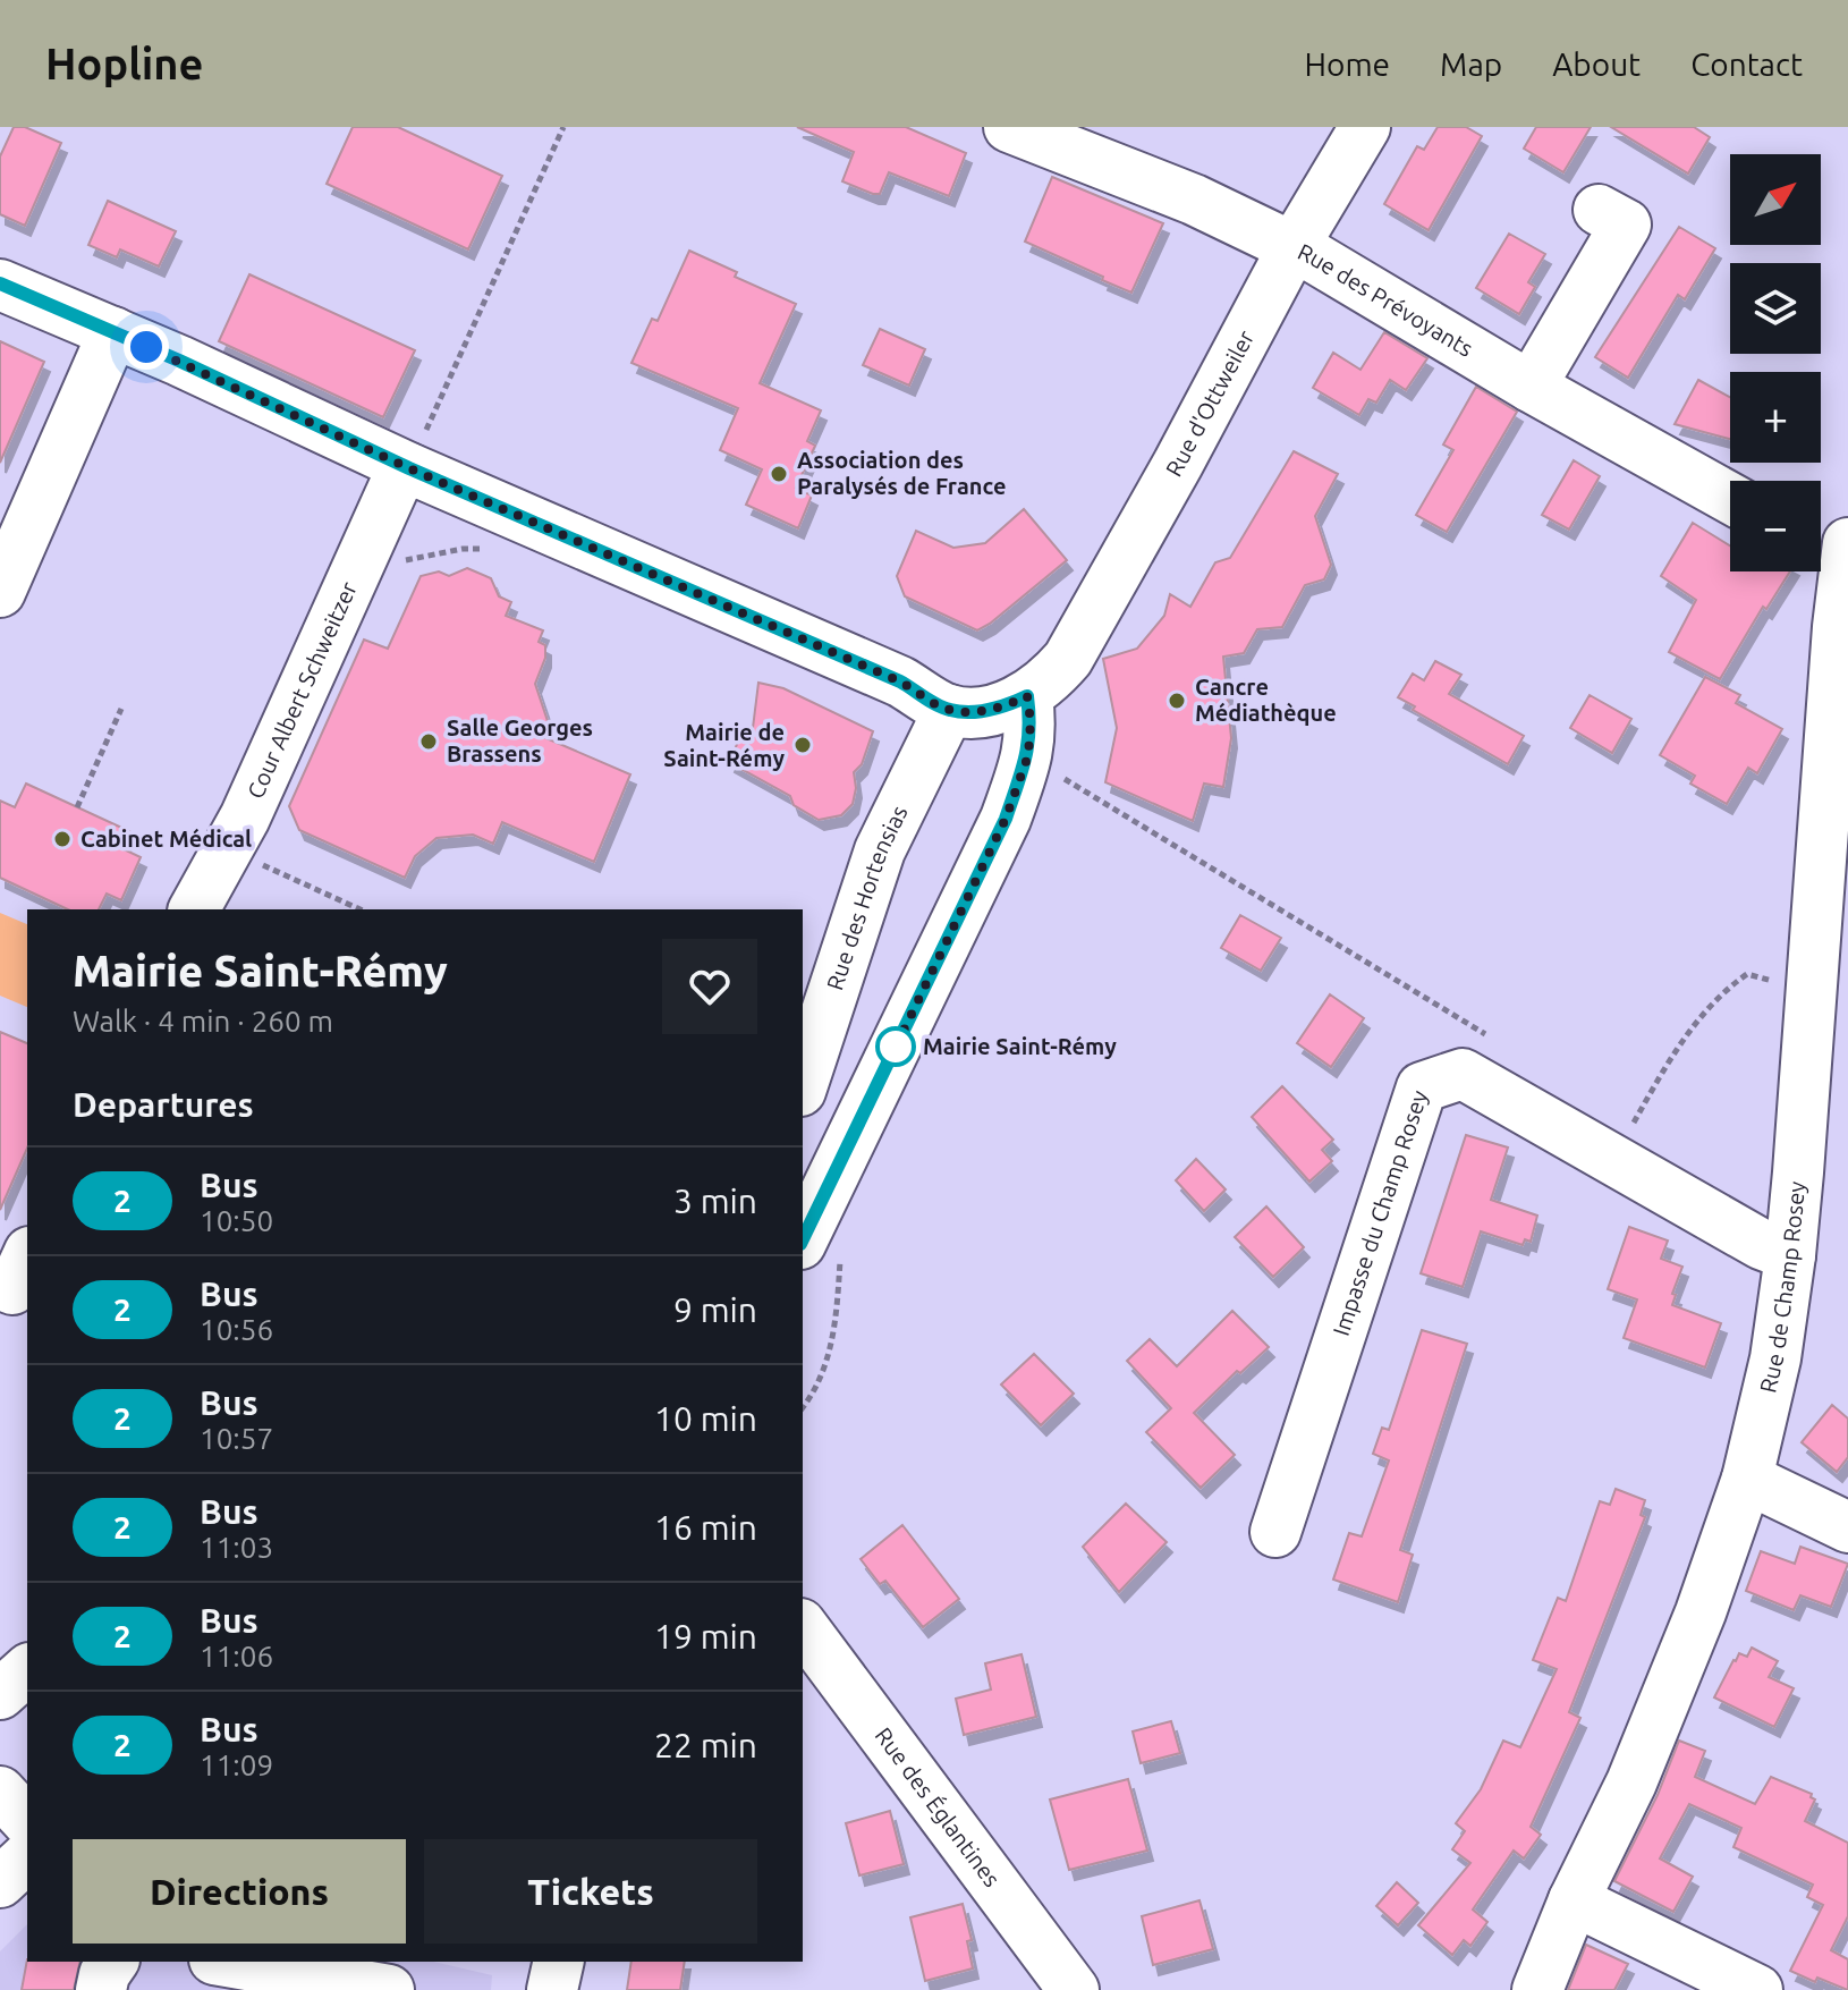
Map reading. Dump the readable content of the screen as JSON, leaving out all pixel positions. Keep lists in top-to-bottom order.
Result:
{
  "streets": {
    "street": [
      "Rue des Prévoyants",
      "Rue d'Ottweiler",
      "Cour Albert Schweitzer",
      "Rue des Hortensias",
      "Impasse du Champ Rosey",
      "Rue de Champ Rosey",
      "Rue des Églantines"
    ]
  },
  "crossings": [
    ["Rue des Prévoyants", "Rue d'Ottweiler"],
    ["Impasse du Champ Rosey", "Rue de Champ Rosey"]
  ],
  "places": [
    "Association des Paralysés de France",
    "Cancre Médiathèque",
    "Salle Georges Brassens",
    "Mairie de Saint-Rémy",
    "Cabinet Médical",
    "Mairie Saint-Rémy"
  ],
  "lines": ["bus line 2"],
  "north": "top right",
  "page": {
    "header": "Hopline",
    "nav": [
      "Home",
      "Map",
      "About",
      "Contact"
    ],
    "map_buttons": ["+", "−"],
    "heading": [
      ["Mairie Saint-Rémy", "Walk · 4 min · 260 m"],
      "Departures"
    ],
    "list": [
      {
        "mark": "2",
        "name": "Bus",
        "note": "10:50",
        "value": "3 min"
      },
      {
        "mark": "2",
        "name": "Bus",
        "note": "10:56",
        "value": "9 min"
      },
      {
        "mark": "2",
        "name": "Bus",
        "note": "10:57",
        "value": "10 min"
      },
      {
        "mark": "2",
        "name": "Bus",
        "note": "11:03",
        "value": "16 min"
      },
      {
        "mark": "2",
        "name": "Bus",
        "note": "11:06",
        "value": "19 min"
      },
      {
        "mark": "2",
        "name": "Bus",
        "note": "11:09",
        "value": "22 min"
      }
    ],
    "buttons": ["Directions", "Tickets"]
  }
}
